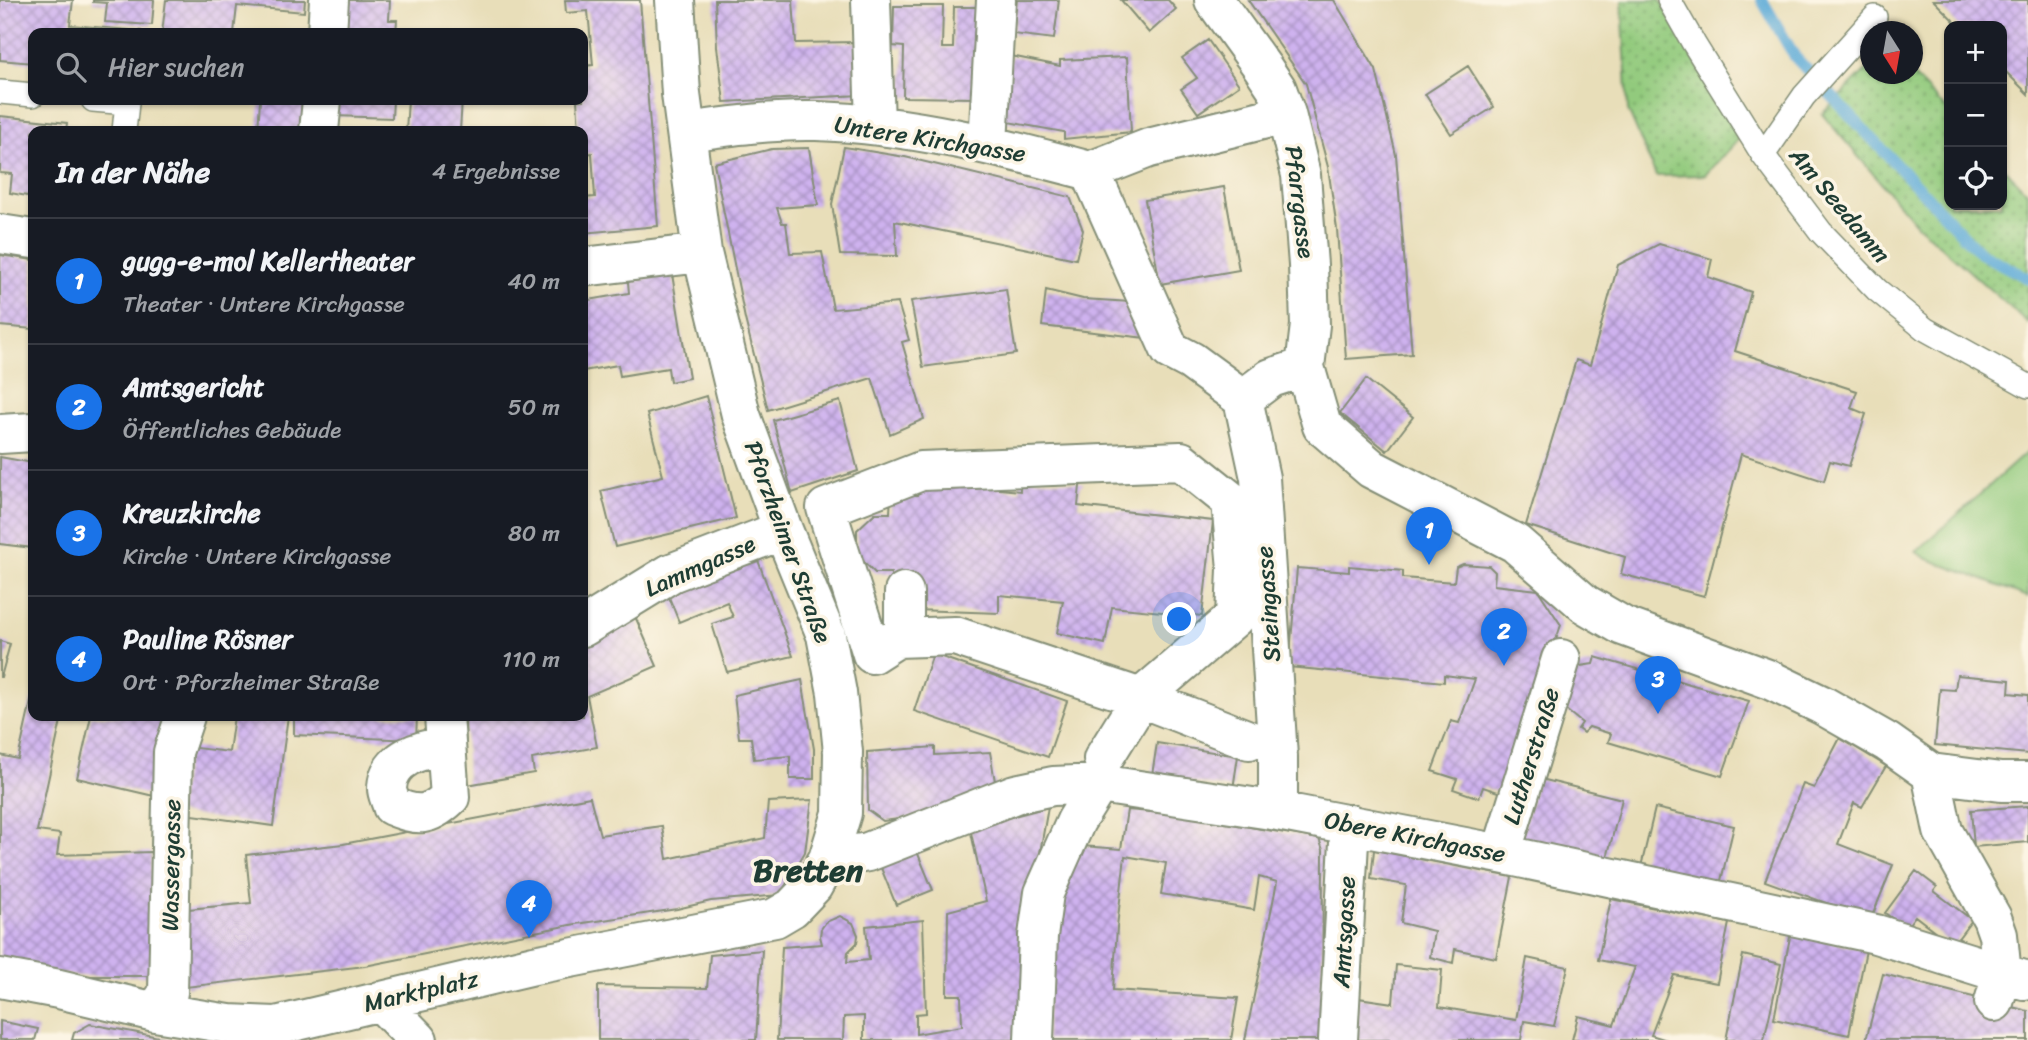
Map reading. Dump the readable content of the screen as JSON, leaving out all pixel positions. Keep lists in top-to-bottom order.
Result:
{
  "streets": {
    "street": [
      "Untere Kirchgasse",
      "Pfarrgasse",
      "Pforzheimer Straße",
      "Lammgasse",
      "Steingasse",
      "Lutherstraße",
      "Obere Kirchgasse",
      "Wassergasse",
      "Amtsgasse",
      "Marktplatz"
    ],
    "lane": ["Am Seedamm"]
  },
  "crossings": [
    ["Untere Kirchgasse", "Pfarrgasse"],
    ["Untere Kirchgasse", "Pforzheimer Straße"],
    ["Pforzheimer Straße", "Lammgasse"],
    ["Pforzheimer Straße", "Obere Kirchgasse"],
    ["Pforzheimer Straße", "Marktplatz"],
    ["Steingasse", "Obere Kirchgasse"],
    ["Lutherstraße", "Obere Kirchgasse"],
    ["Obere Kirchgasse", "Amtsgasse"],
    ["Wassergasse", "Marktplatz"]
  ],
  "districts": ["Bretten"],
  "north": "bottom",
  "page": {
    "map_buttons": ["+", "−"],
    "search": "Hier suchen",
    "heading": ["In der Nähe", "4 Ergebnisse"],
    "list": [
      {
        "mark": "1",
        "name": "gugg-e-mol Kellertheater",
        "note": "Theater · Untere Kirchgasse",
        "value": "40 m"
      },
      {
        "mark": "2",
        "name": "Amtsgericht",
        "note": "Öffentliches Gebäude",
        "value": "50 m"
      },
      {
        "mark": "3",
        "name": "Kreuzkirche",
        "note": "Kirche · Untere Kirchgasse",
        "value": "80 m"
      },
      {
        "mark": "4",
        "name": "Pauline Rösner",
        "note": "Ort · Pforzheimer Straße",
        "value": "110 m"
      }
    ],
    "pins": [
      "1",
      "2",
      "3",
      "4"
    ]
  }
}
